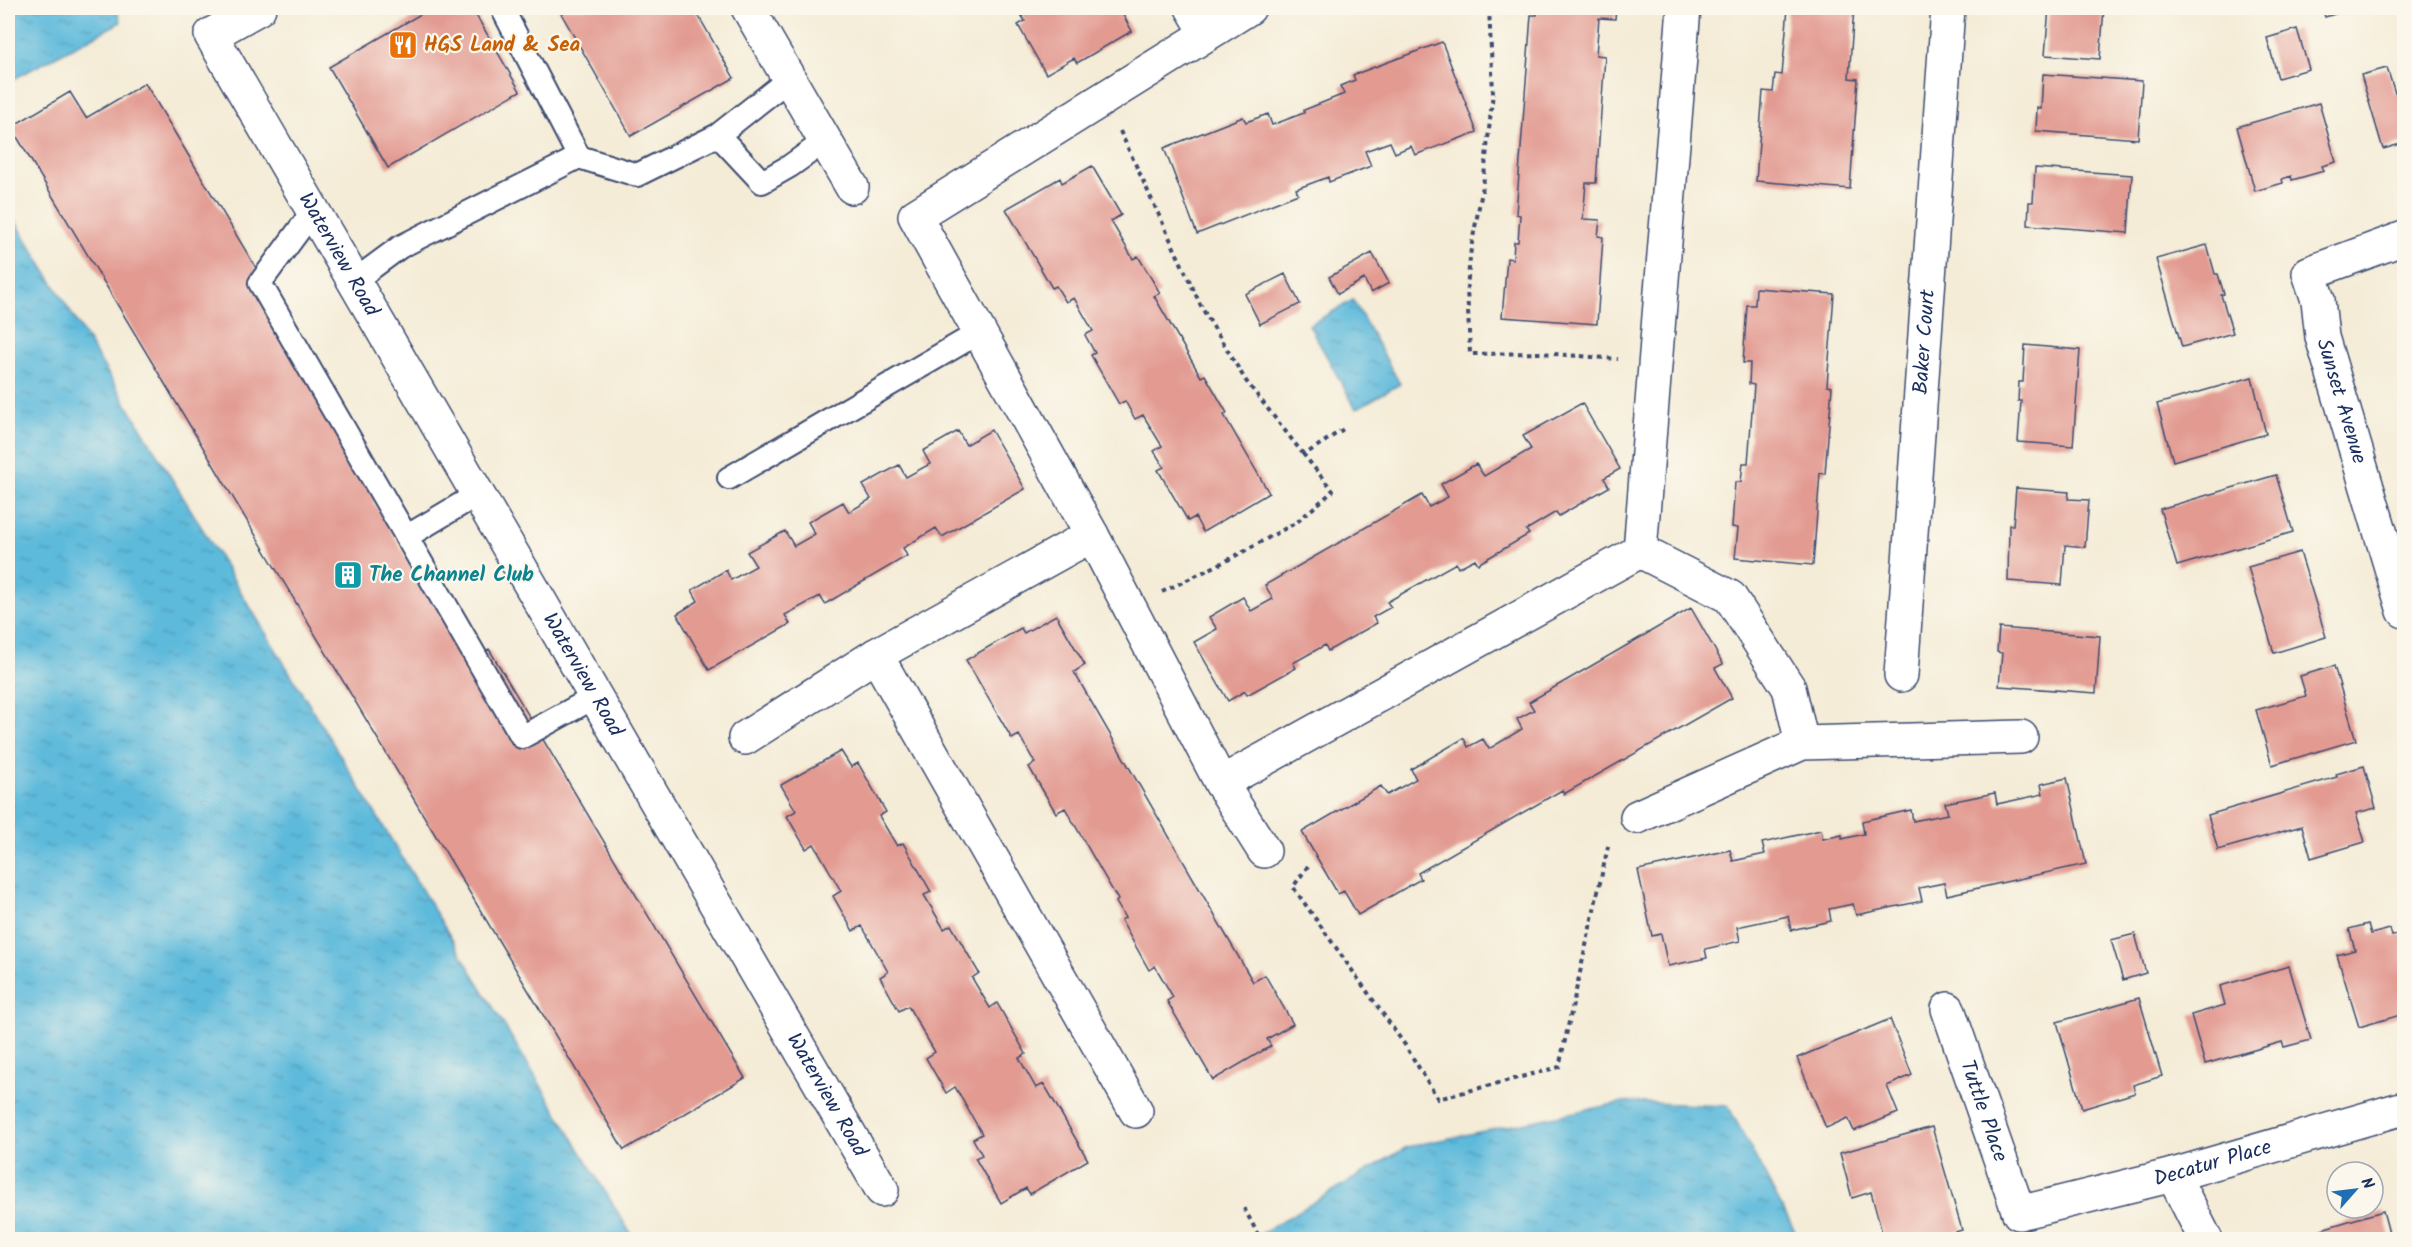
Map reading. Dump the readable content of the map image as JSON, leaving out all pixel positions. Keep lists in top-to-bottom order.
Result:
{
  "streets": {
    "street": [
      "Waterview Road",
      "Baker Court",
      "Sunset Avenue",
      "Tuttle Place",
      "Decatur Place"
    ]
  },
  "crossings": [
    ["Tuttle Place", "Decatur Place"]
  ],
  "places": {
    "restaurant": ["HGS Land & Sea"],
    "building": ["The Channel Club"]
  },
  "north": "top right"
}
